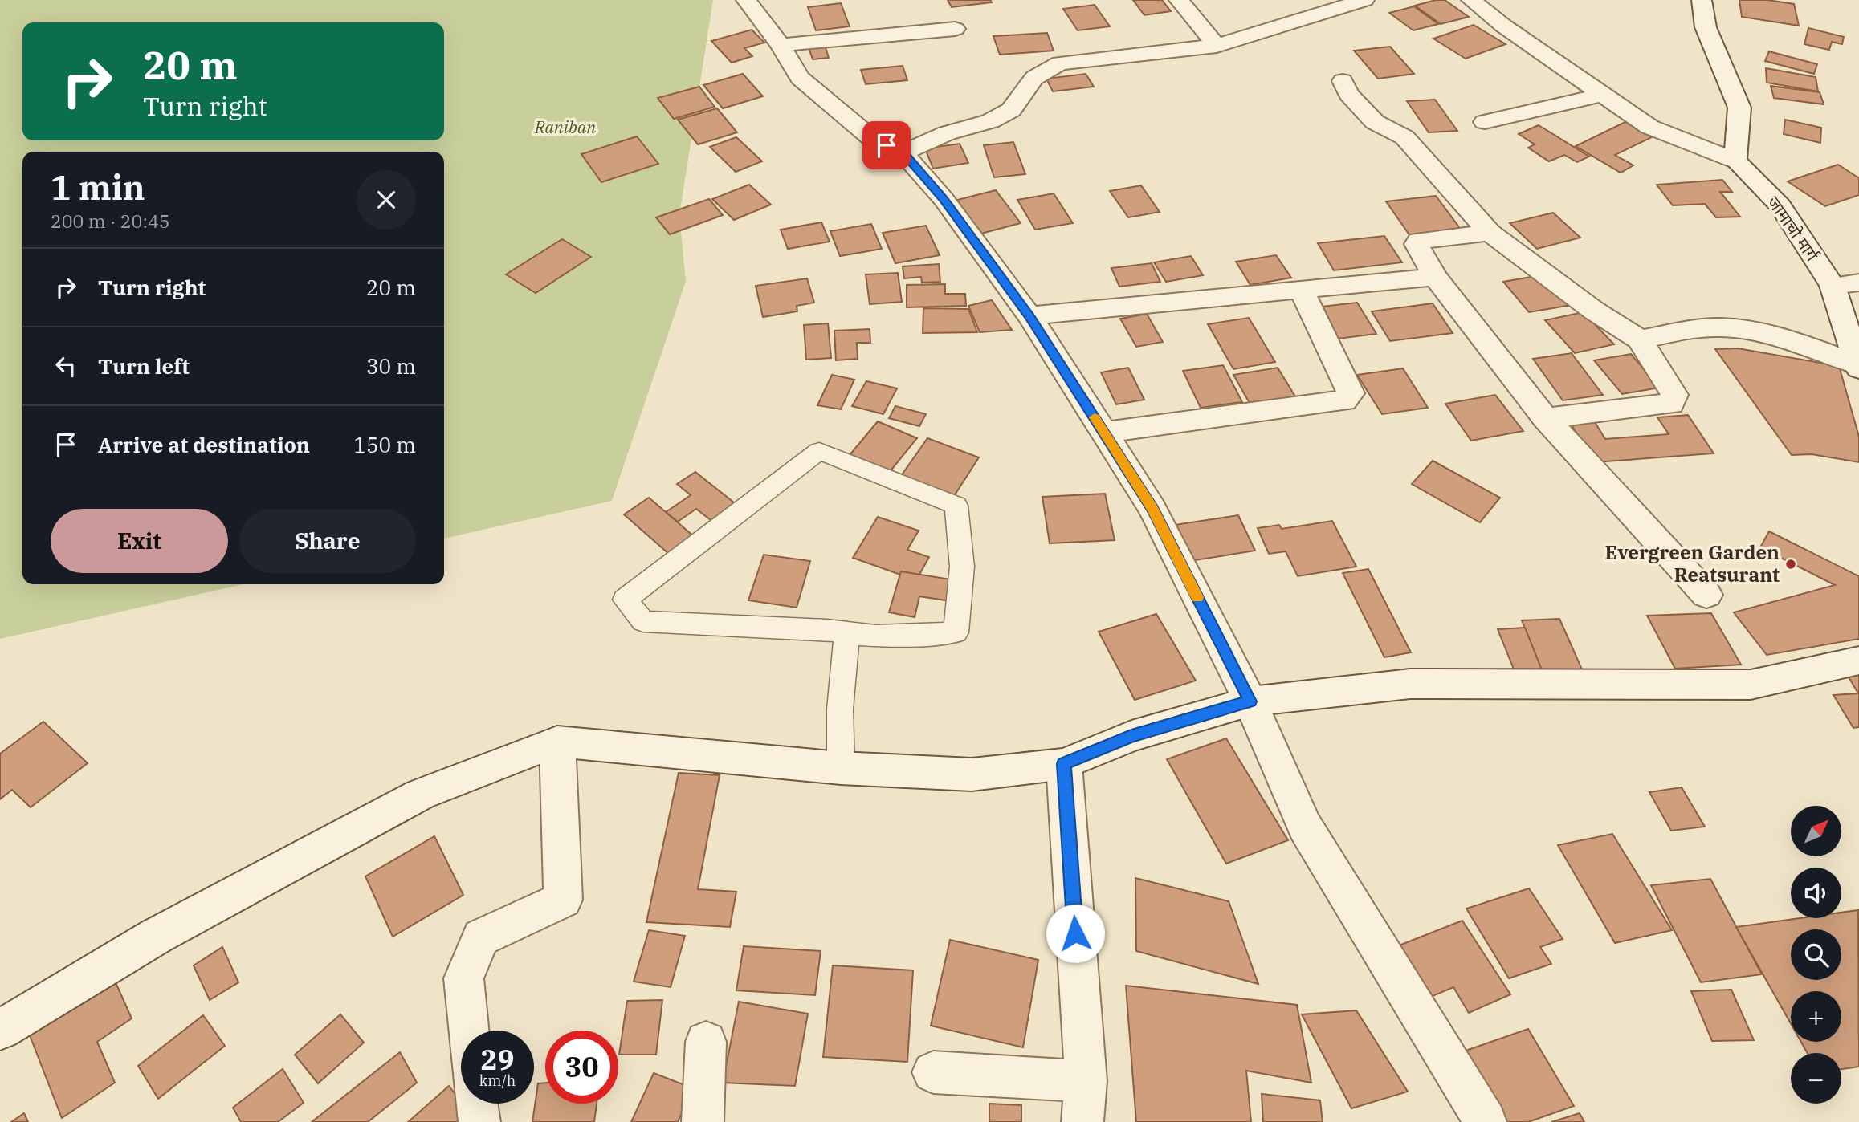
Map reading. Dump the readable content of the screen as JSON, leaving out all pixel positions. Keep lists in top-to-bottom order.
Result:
{
  "streets": {
    "street": ["जामाचो मार्ग"]
  },
  "parks": ["Raniban"],
  "places": ["Evergreen Garden Reatsurant"],
  "north": "top right",
  "page": {
    "turn": ["20 m", "Turn right"],
    "heading": ["1 min", "200 m · 20:45"],
    "list": [
      {
        "name": "Turn right",
        "value": "20 m"
      },
      {
        "name": "Turn left",
        "value": "30 m"
      },
      {
        "name": "Arrive at destination",
        "value": "150 m"
      }
    ],
    "buttons": ["Exit", "Share"],
    "map_buttons": ["+", "−"],
    "speed": "29 km/h",
    "limit": "30"
  }
}
